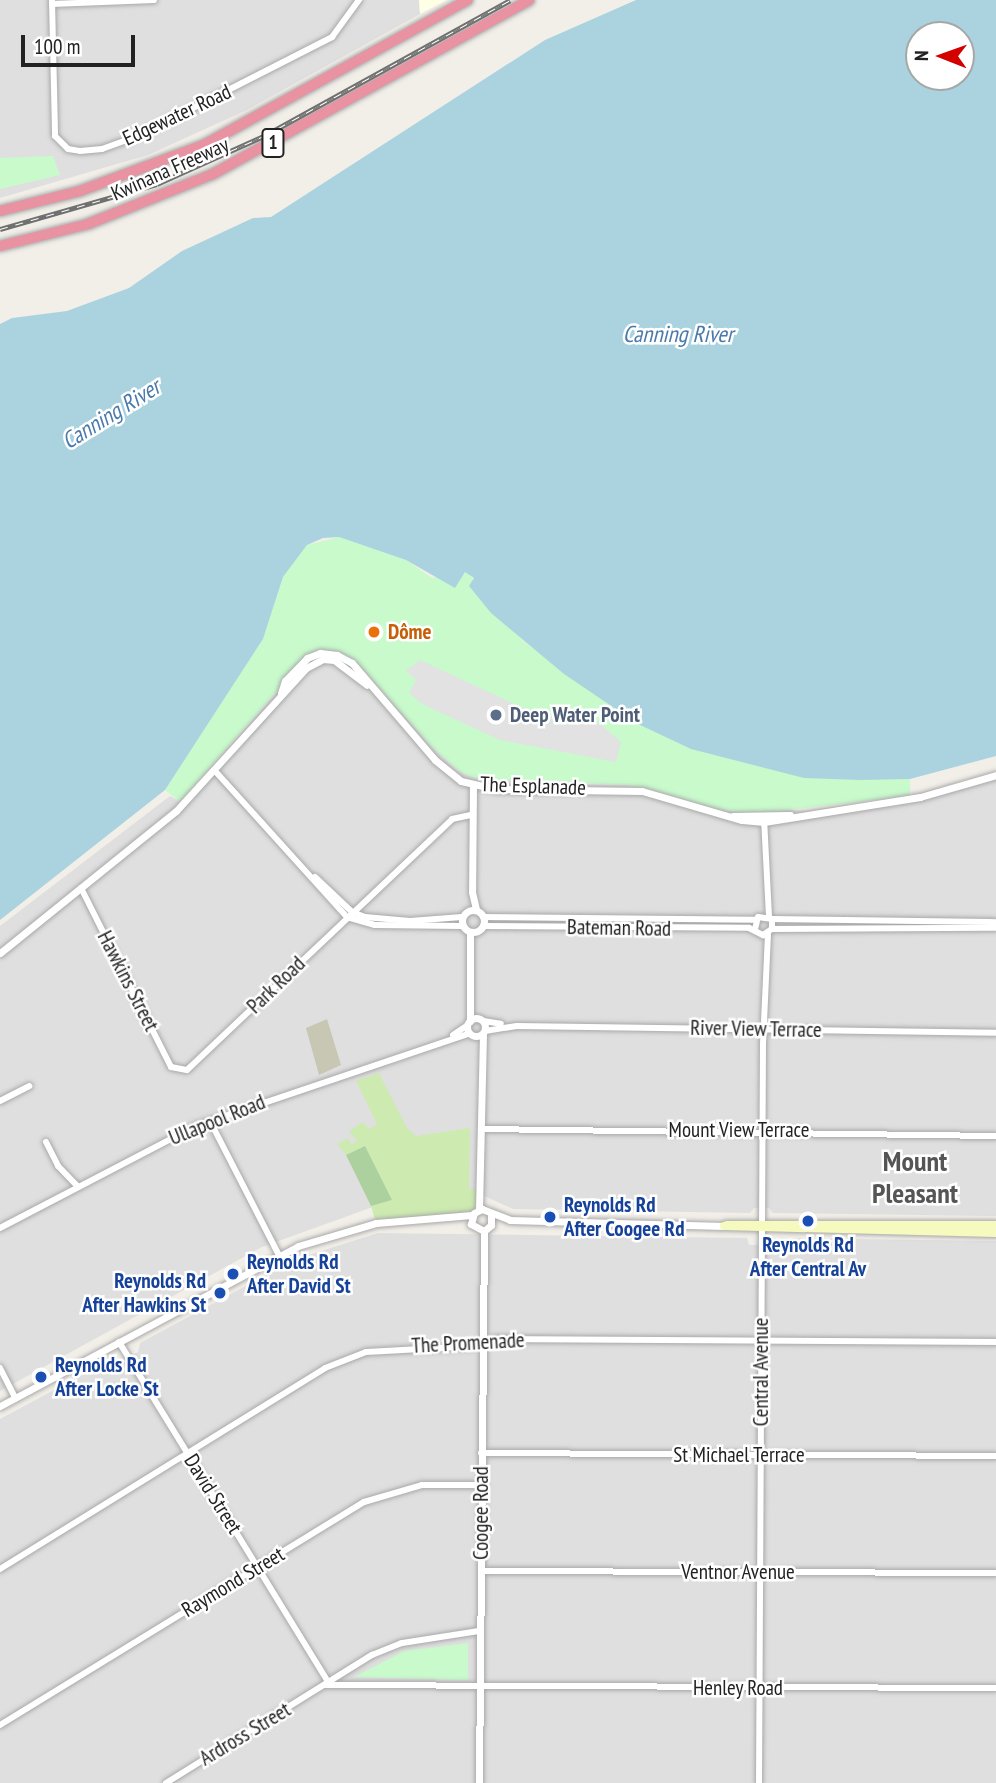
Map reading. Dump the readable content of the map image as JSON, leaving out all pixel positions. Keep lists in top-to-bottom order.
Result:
{
  "streets": {
    "highway": ["1", "Kwinana Freeway"],
    "street": [
      "Edgewater Road",
      "The Esplanade",
      "Bateman Road",
      "Hawkins Street",
      "Park Road",
      "River View Terrace",
      "Ullapool Road",
      "Mount View Terrace",
      "The Promenade",
      "Central Avenue",
      "St Michael Terrace",
      "David Street",
      "Coogee Road",
      "Ventnor Avenue",
      "Raymond Street",
      "Henley Road",
      "Ardross Street"
    ]
  },
  "crossings": [
    ["The Esplanade", "Hawkins Street"],
    ["Bateman Road", "Central Avenue"],
    ["Hawkins Street", "Park Road"],
    ["River View Terrace", "Ullapool Road"],
    ["River View Terrace", "Central Avenue"],
    ["Mount View Terrace", "Central Avenue"],
    ["The Promenade", "Central Avenue"],
    ["The Promenade", "David Street"],
    ["The Promenade", "Coogee Road"],
    ["Central Avenue", "St Michael Terrace"],
    ["Central Avenue", "Ventnor Avenue"],
    ["Central Avenue", "Henley Road"],
    ["St Michael Terrace", "Coogee Road"],
    ["David Street", "Raymond Street"],
    ["David Street", "Ardross Street"],
    ["Coogee Road", "Ventnor Avenue"],
    ["Coogee Road", "Raymond Street"],
    ["Coogee Road", "Henley Road"],
    ["Coogee Road", "Ardross Street"]
  ],
  "districts": ["Mount Pleasant"],
  "water": ["Canning River"],
  "places": [
    "Dôme",
    "Deep Water Point",
    "Reynolds Rd After Coogee Rd",
    "Reynolds Rd After Central Av",
    "Reynolds Rd After David St",
    "Reynolds Rd After Hawkins St",
    "Reynolds Rd After Locke St"
  ],
  "scale_bar": "100 m",
  "north": "left"
}
